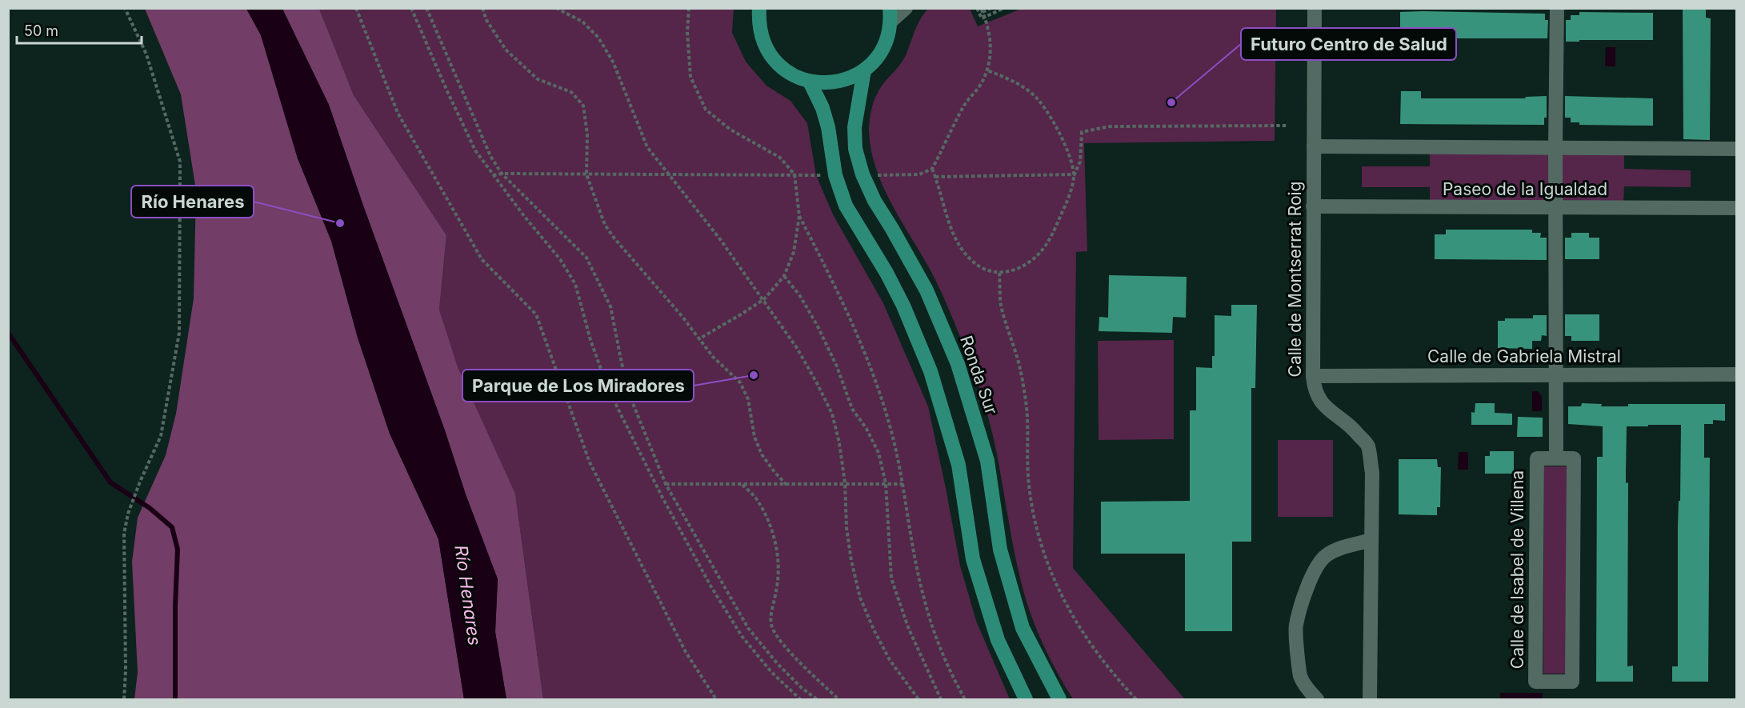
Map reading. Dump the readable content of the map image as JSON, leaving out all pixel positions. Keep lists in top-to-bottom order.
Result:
{
  "streets": {
    "main road": ["Ronda Sur"],
    "street": [
      "Paseo de la Igualdad",
      "Calle de Montserrat Roig",
      "Calle de Gabriela Mistral",
      "Calle de Isabel de Villena"
    ]
  },
  "crossings": [
    ["Paseo de la Igualdad", "Calle de Montserrat Roig"],
    ["Calle de Montserrat Roig", "Calle de Gabriela Mistral"]
  ],
  "water": ["Río Henares"],
  "places": ["Futuro Centro de Salud", "Río Henares", "Parque de Los Miradores"],
  "scale_bar": "50 m"
}
